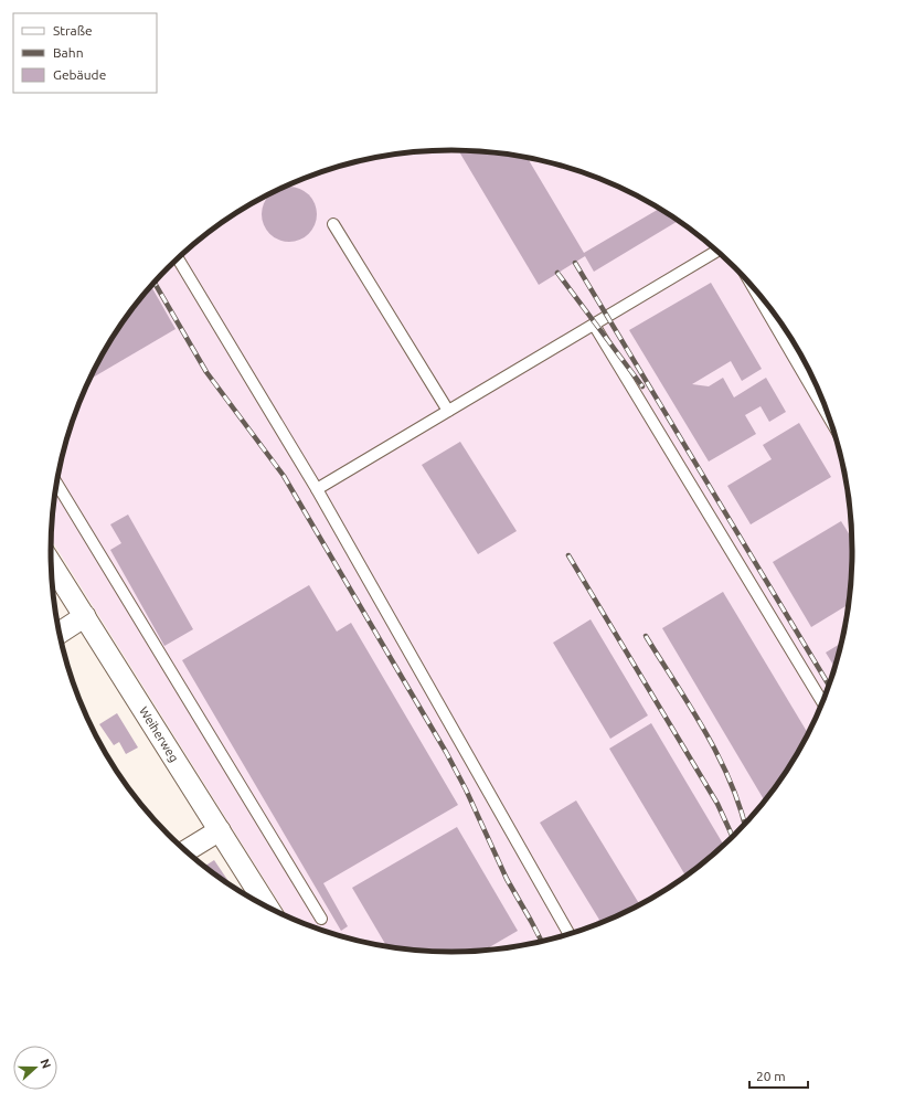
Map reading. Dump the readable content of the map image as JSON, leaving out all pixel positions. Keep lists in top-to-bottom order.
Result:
{
  "streets": {
    "street": ["Weiherweg"]
  },
  "legend": ["Straße", "Bahn", "Gebäude"],
  "scale_bar": "20 m",
  "north": "right"
}
